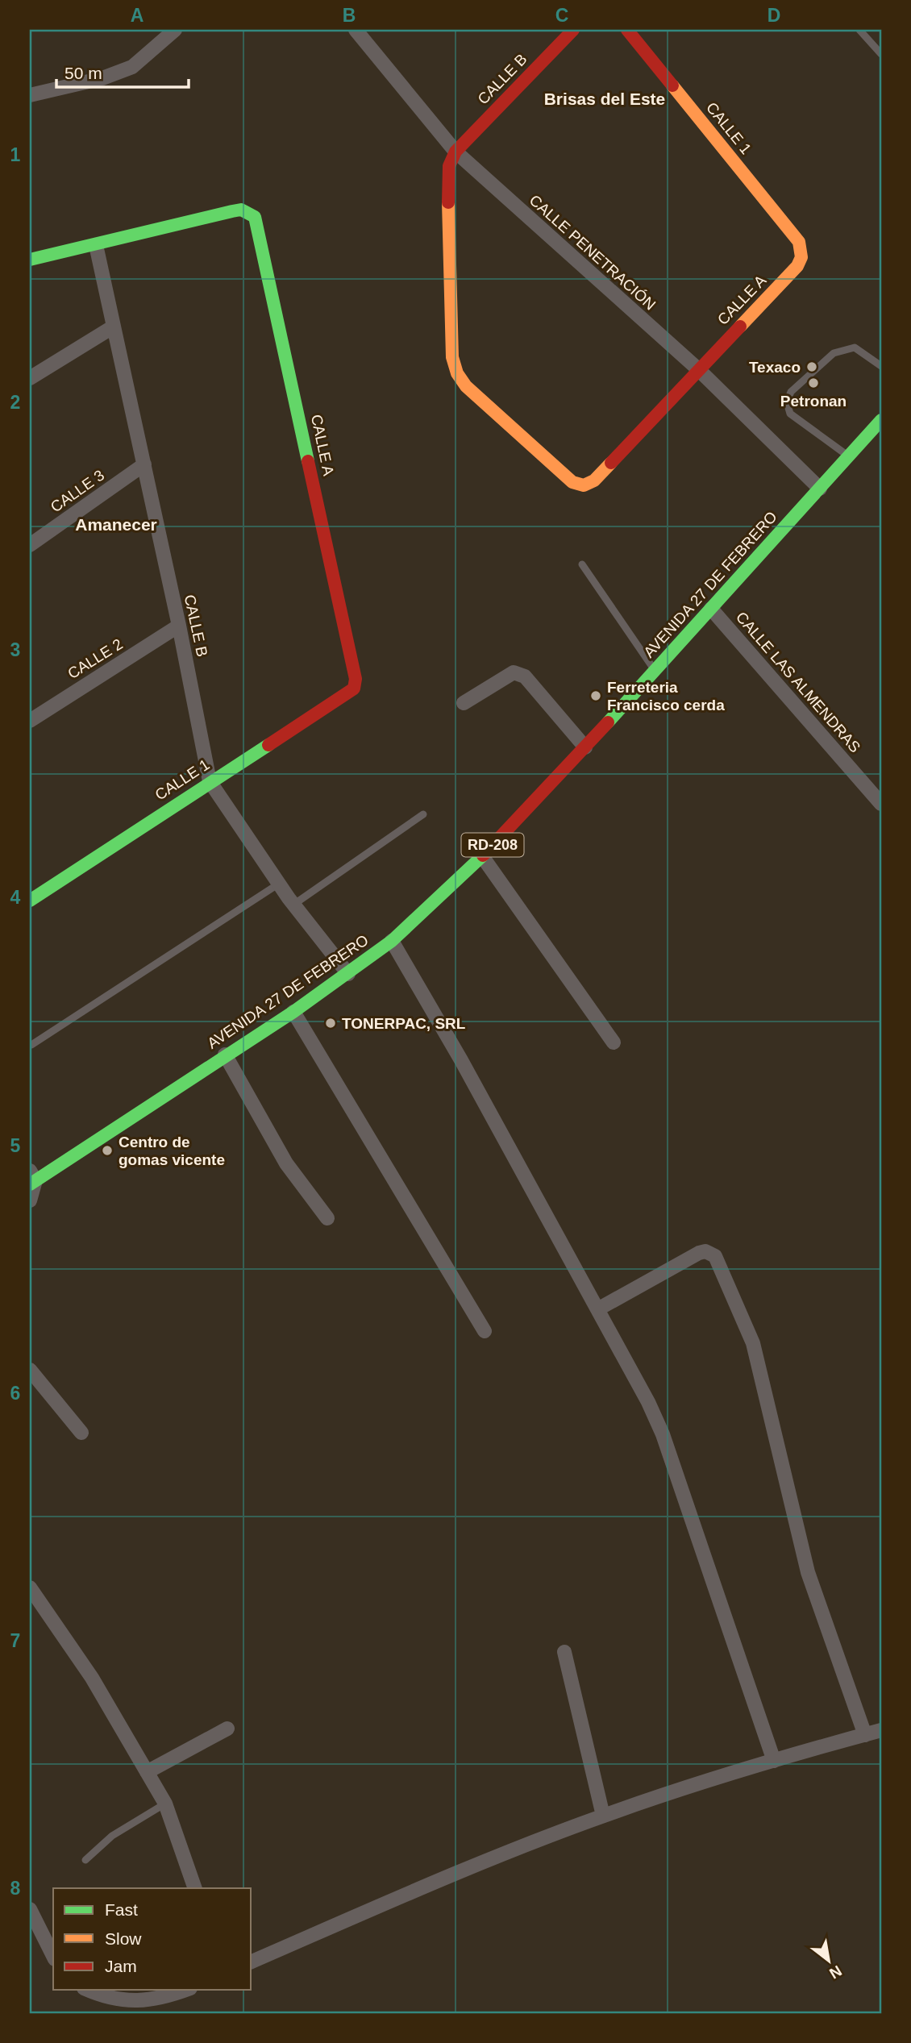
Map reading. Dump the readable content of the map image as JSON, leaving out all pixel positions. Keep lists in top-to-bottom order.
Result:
{
  "streets": {
    "street": [
      "CALLE B",
      "CALLE 1",
      "CALLE PENETRACIÓN",
      "CALLE A",
      "CALLE 3",
      "AVENIDA 27 DE FEBRERO",
      "CALLE 2",
      "CALLE LAS ALMENDRAS",
      "RD-208"
    ]
  },
  "crossings": [
    ["CALLE B", "CALLE 1"],
    ["CALLE B", "CALLE PENETRACIÓN"],
    ["CALLE B", "CALLE A"],
    ["CALLE B", "CALLE 3"],
    ["CALLE B", "AVENIDA 27 DE FEBRERO"],
    ["CALLE B", "CALLE 2"],
    ["CALLE 1", "CALLE A"],
    ["CALLE PENETRACIÓN", "CALLE A"],
    ["CALLE PENETRACIÓN", "AVENIDA 27 DE FEBRERO"],
    ["AVENIDA 27 DE FEBRERO", "CALLE LAS ALMENDRAS"]
  ],
  "districts": ["Brisas del Este", "Amanecer"],
  "places": [
    "Texaco",
    "Petronan",
    "Ferreteria Francisco cerda",
    "TONERPAC, SRL",
    "Centro de gomas vicente"
  ],
  "legend": ["Fast", "Slow", "Jam"],
  "scale_bar": "50 m",
  "north": "bottom right",
  "grid": {
    "columns": [
      "A",
      "B",
      "C",
      "D"
    ],
    "rows": [
      "1",
      "2",
      "3",
      "4",
      "5",
      "6",
      "7",
      "8"
    ]
  }
}
